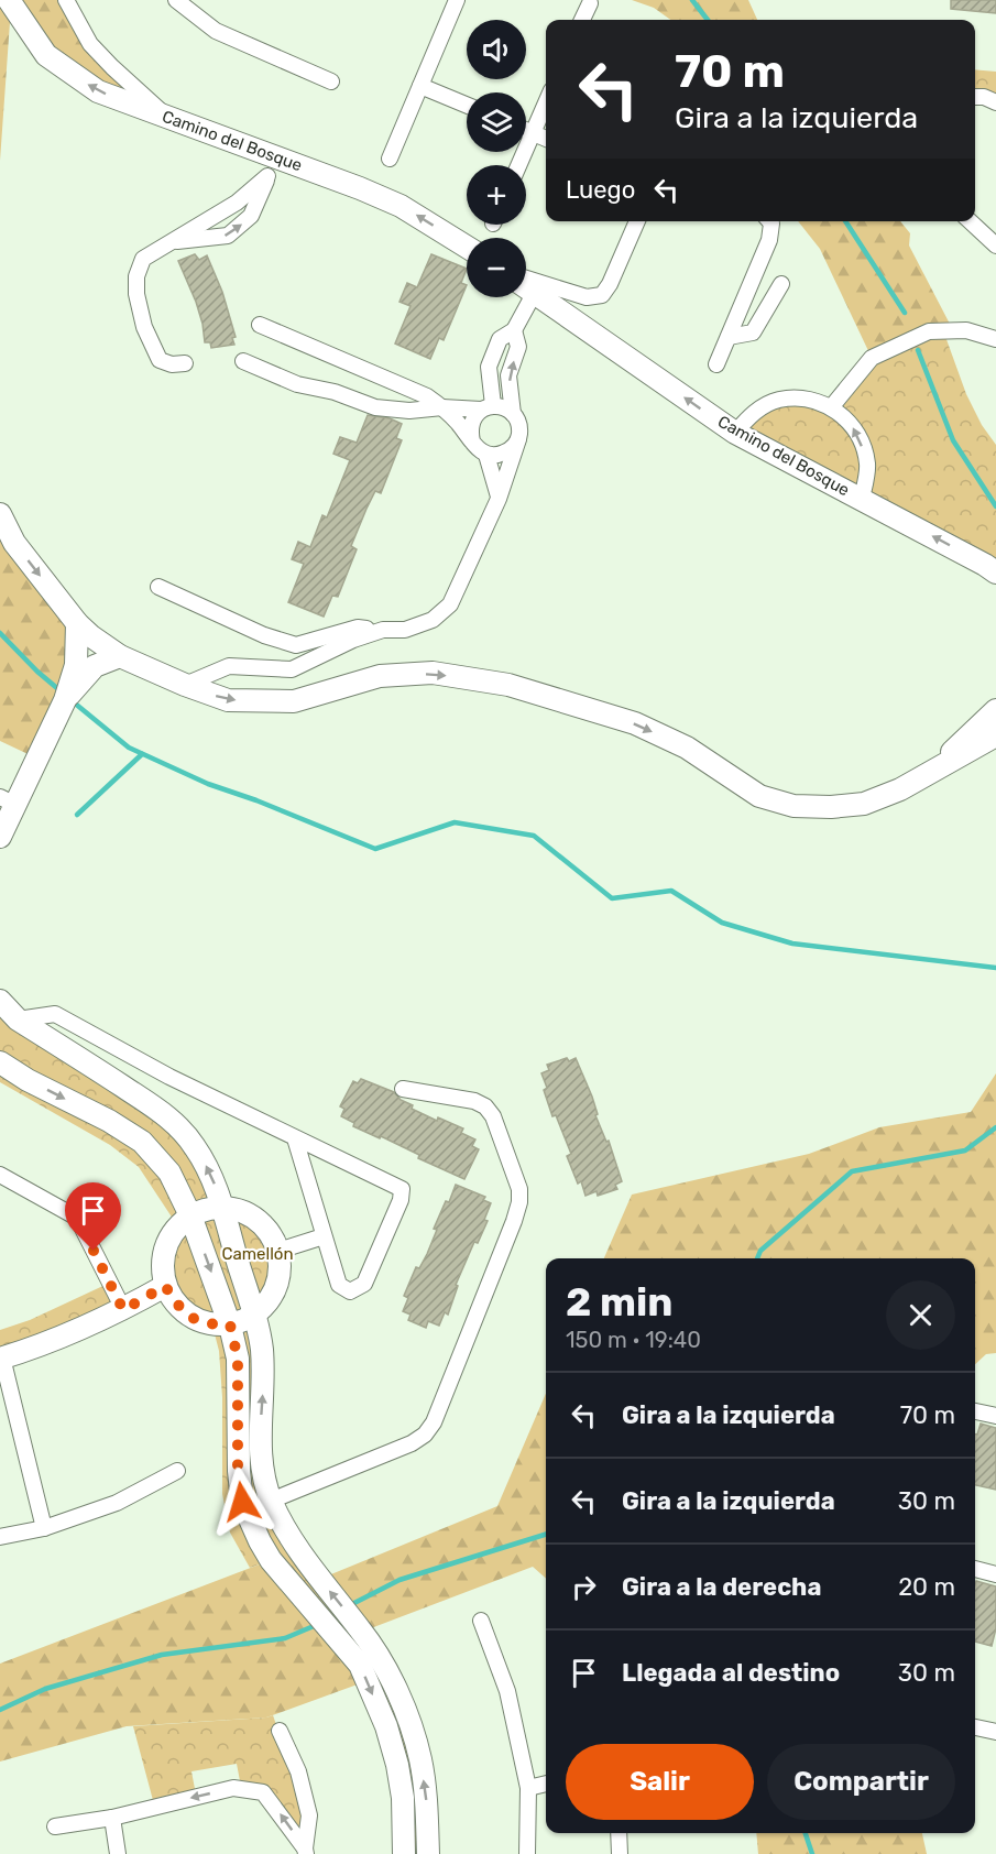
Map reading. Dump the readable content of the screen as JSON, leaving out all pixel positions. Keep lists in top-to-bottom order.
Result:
{
  "streets": {
    "street": ["Camino del Bosque"]
  },
  "parks": ["Camellón"],
  "page": {
    "map_buttons": ["+", "−"],
    "turn": ["70 m", "Gira a la izquierda"],
    "then": "Luego",
    "heading": ["2 min", "150 m · 19:40"],
    "list": [
      {
        "name": "Gira a la izquierda",
        "value": "70 m"
      },
      {
        "name": "Gira a la izquierda",
        "value": "30 m"
      },
      {
        "name": "Gira a la derecha",
        "value": "20 m"
      },
      {
        "name": "Llegada al destino",
        "value": "30 m"
      }
    ],
    "buttons": ["Salir", "Compartir"]
  }
}
